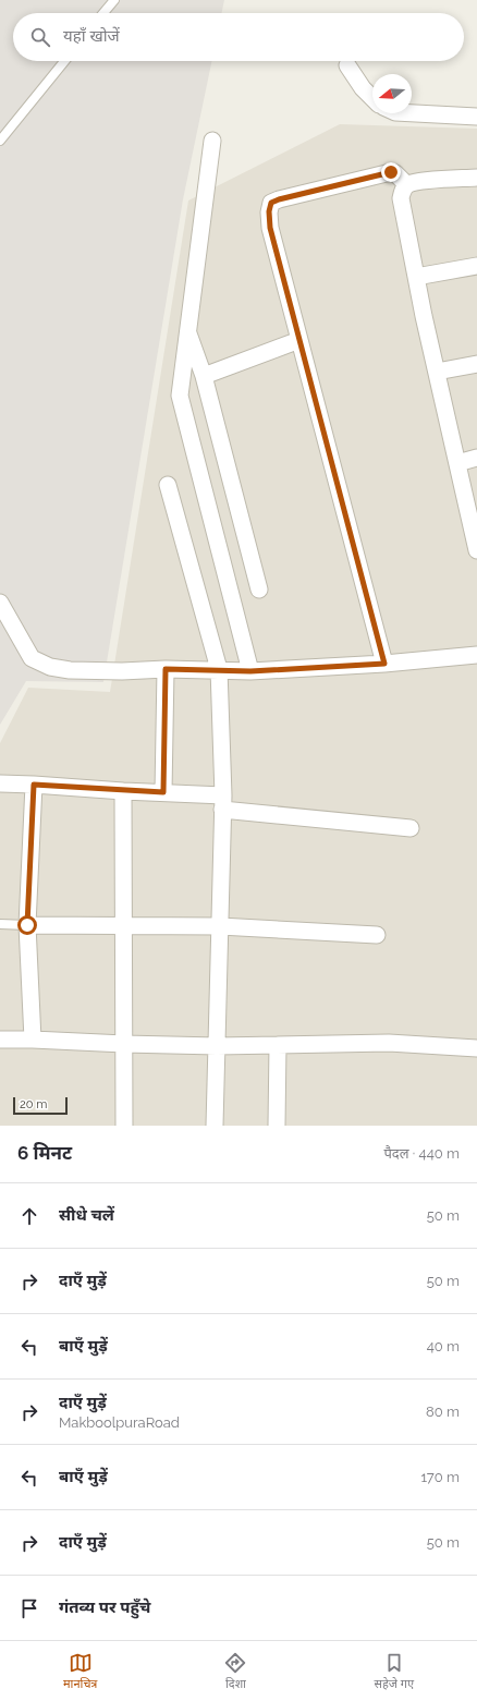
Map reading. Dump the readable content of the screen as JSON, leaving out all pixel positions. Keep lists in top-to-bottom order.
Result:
{
  "scale_bar": "20 m",
  "north": "left",
  "page": {
    "search": "यहाँ खोजें",
    "scale": "20 m",
    "heading": ["6 मिनट", "पैदल · 440 m"],
    "list": [
      ["सीधे चलें", "50 m"],
      ["दाएँ मुड़ें", "50 m"],
      ["बाएँ मुड़ें", "40 m"],
      ["दाएँ मुड़ें", "MakboolpuraRoad", "80 m"],
      ["बाएँ मुड़ें", "170 m"],
      ["दाएँ मुड़ें", "50 m"],
      "गंतव्य पर पहुँचे"
    ],
    "nav": ["मानचित्र", "दिशा", "सहेजे गए"]
  }
}
